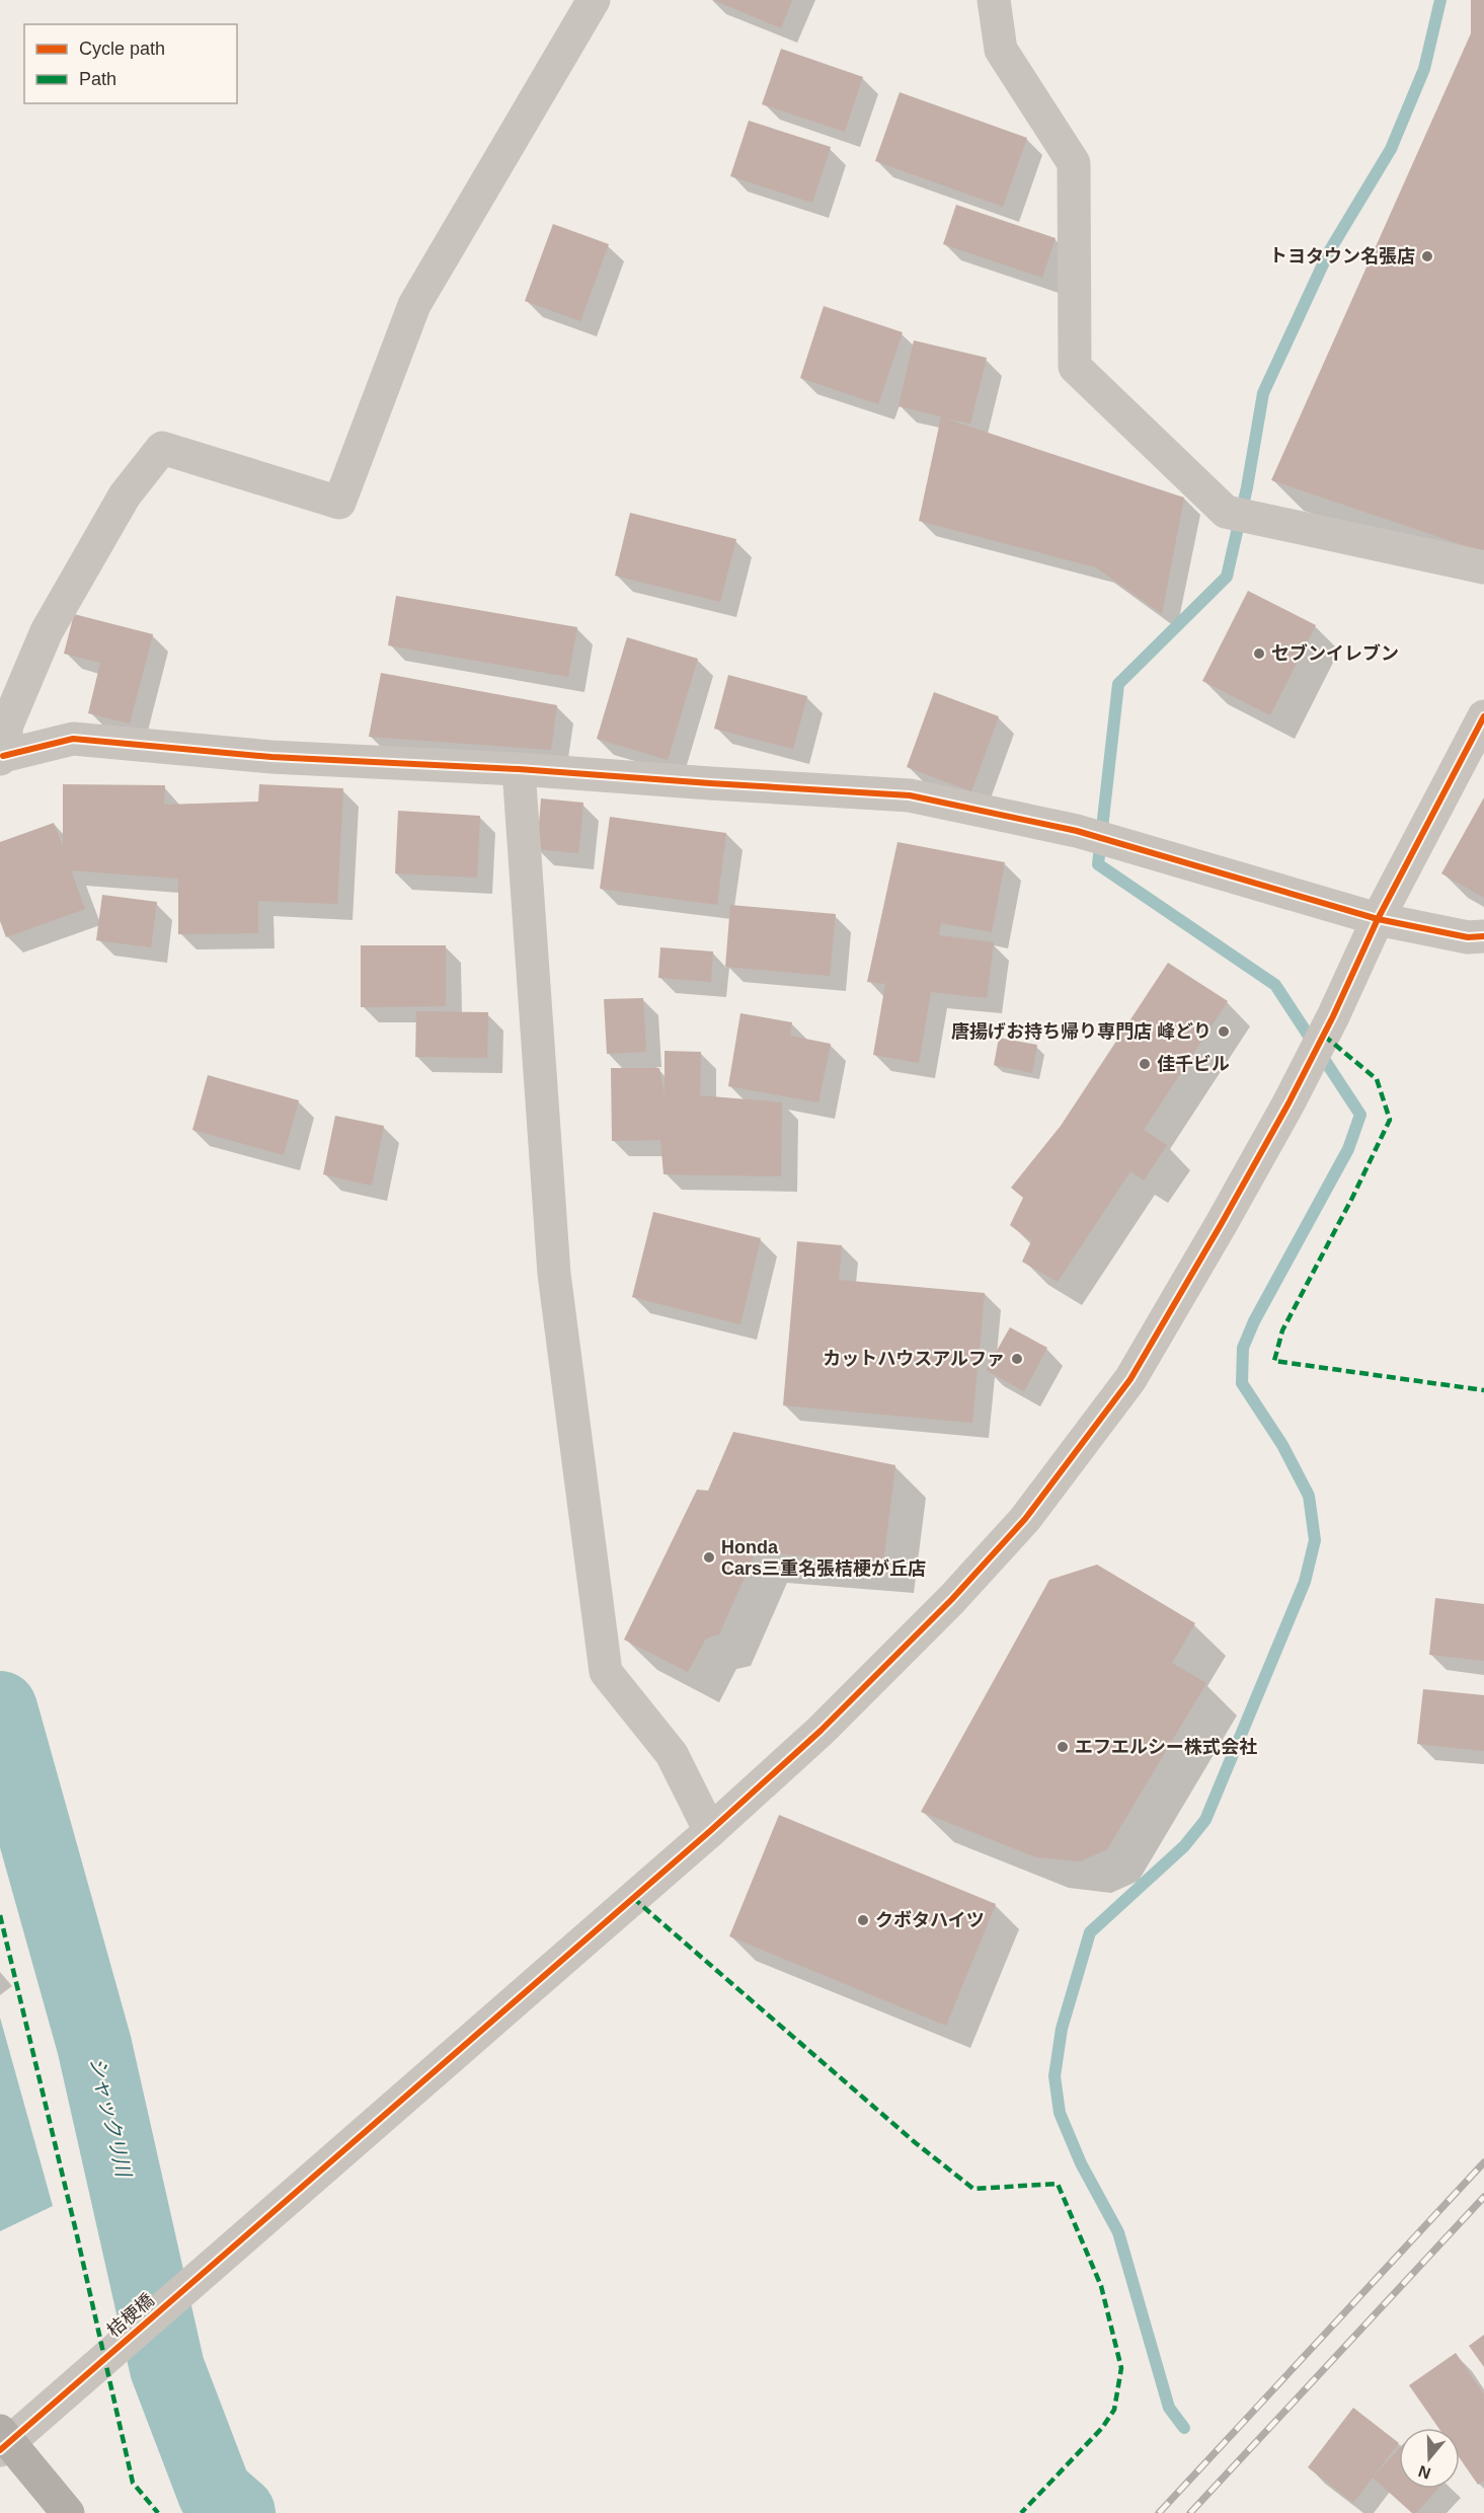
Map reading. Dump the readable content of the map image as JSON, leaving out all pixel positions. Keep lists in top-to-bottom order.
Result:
{
  "streets": {
    "street": ["桔梗橋"]
  },
  "water": ["シャックリ川"],
  "places": [
    "トヨタウン名張店",
    "セブンイレブン",
    "唐揚げお持ち帰り専門店 峰どり",
    "佳千ビル",
    "カットハウスアルファ",
    "Honda Cars三重名張桔梗が丘店",
    "エフエルシー株式会社",
    "クボタハイツ"
  ],
  "legend": ["Cycle path", "Path"],
  "north": "bottom"
}
